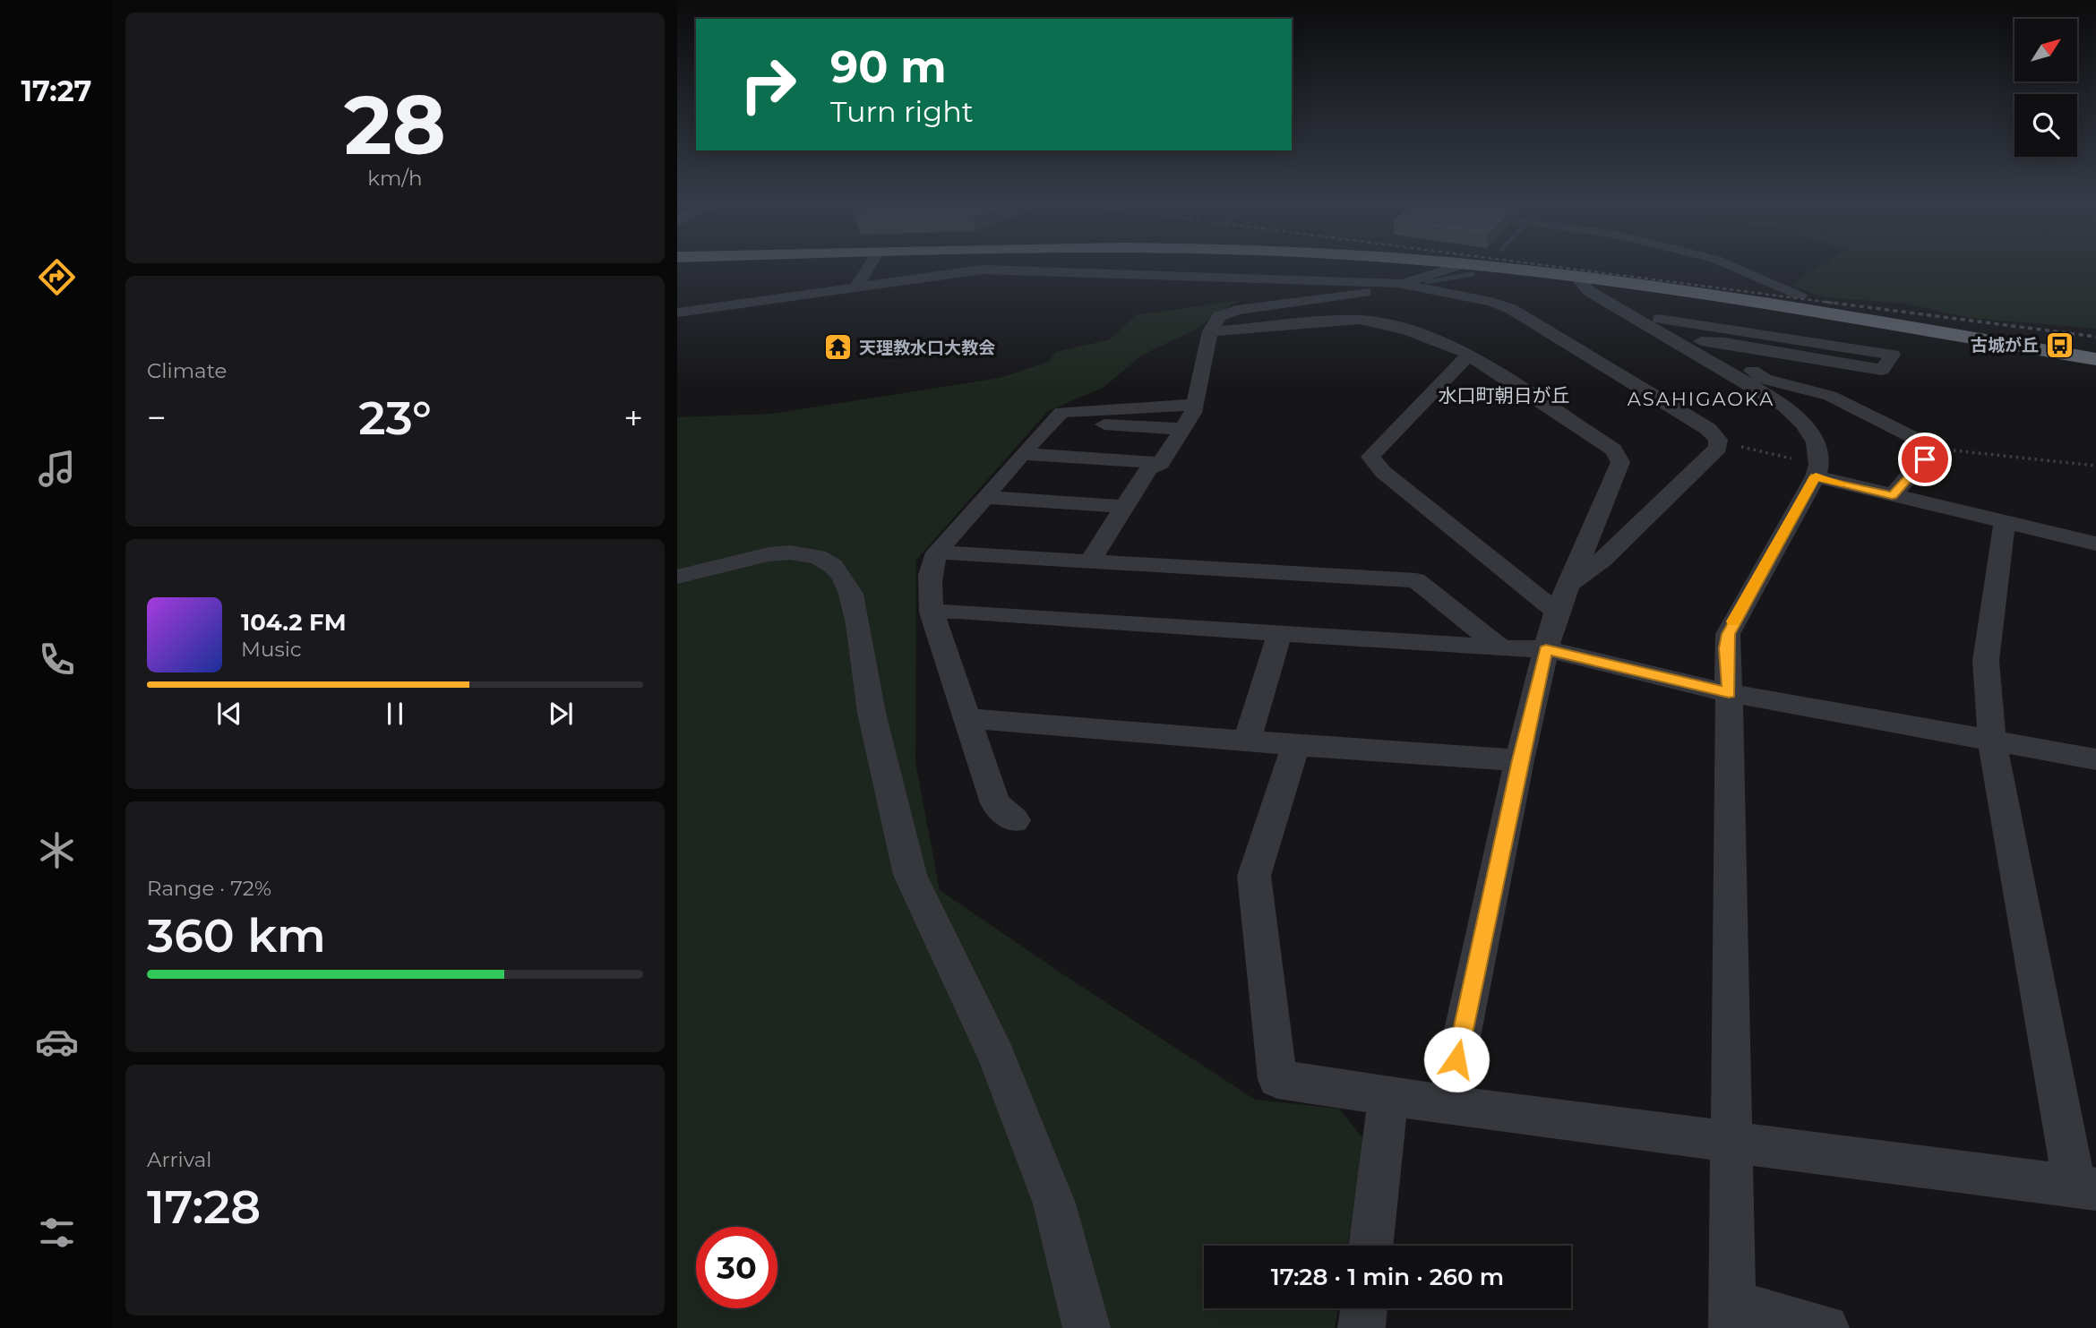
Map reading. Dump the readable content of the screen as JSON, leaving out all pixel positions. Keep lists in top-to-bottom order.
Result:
{
  "districts": ["水口町朝日が丘", "ASAHIGAOKA"],
  "places": {
    "bus stop": ["古城が丘"],
    "temple": ["天理教水口大教会"]
  },
  "north": "top right",
  "page": {
    "tabs": "17:27",
    "tile": [
      ["28", "km/h"],
      "Climate",
      ["Range · 72%", "360 km"],
      ["Arrival", "17:28"]
    ],
    "turn": ["90 m", "Turn right"],
    "heat": ["−", "23°", "+"],
    "song": ["104.2 FM", "Music"],
    "limit": "30",
    "trip": "17:28 · 1 min · 260 m"
  }
}
